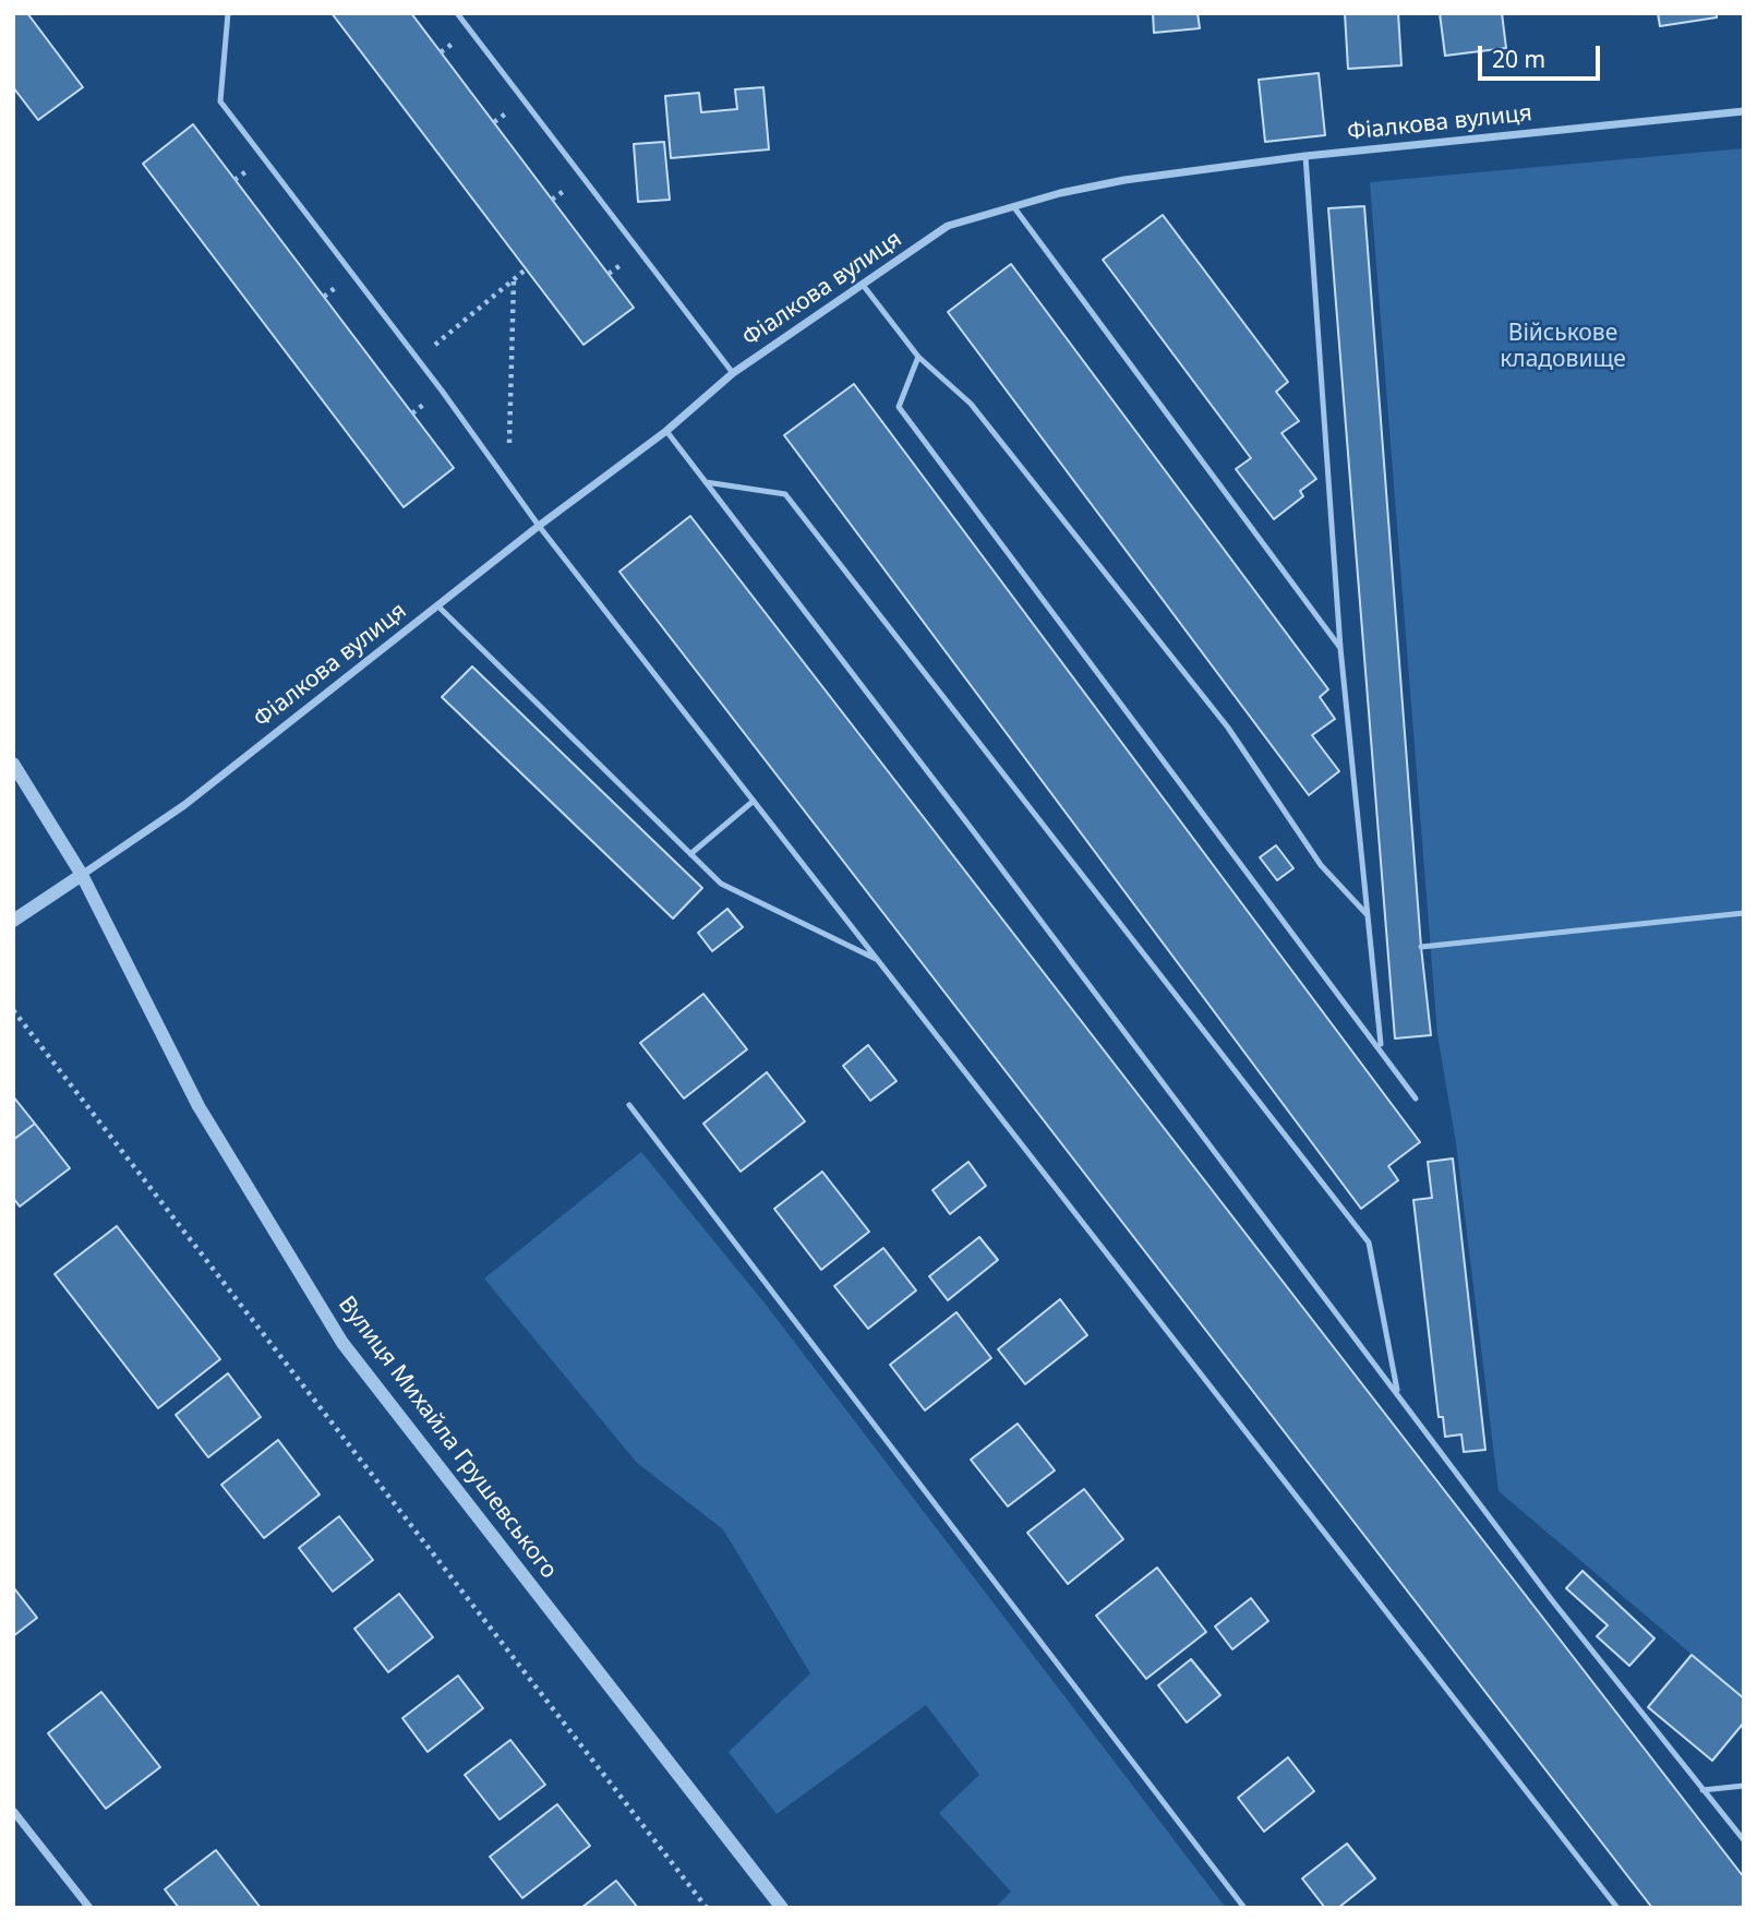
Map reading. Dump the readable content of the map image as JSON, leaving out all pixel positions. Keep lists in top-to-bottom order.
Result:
{
  "streets": {
    "street": ["Фіалкова вулиця", "Вулиця Михайла Грушевського"]
  },
  "crossings": [
    ["Фіалкова вулиця", "Вулиця Михайла Грушевського"]
  ],
  "parks": ["Військове кладовище"],
  "scale_bar": "20 m"
}
